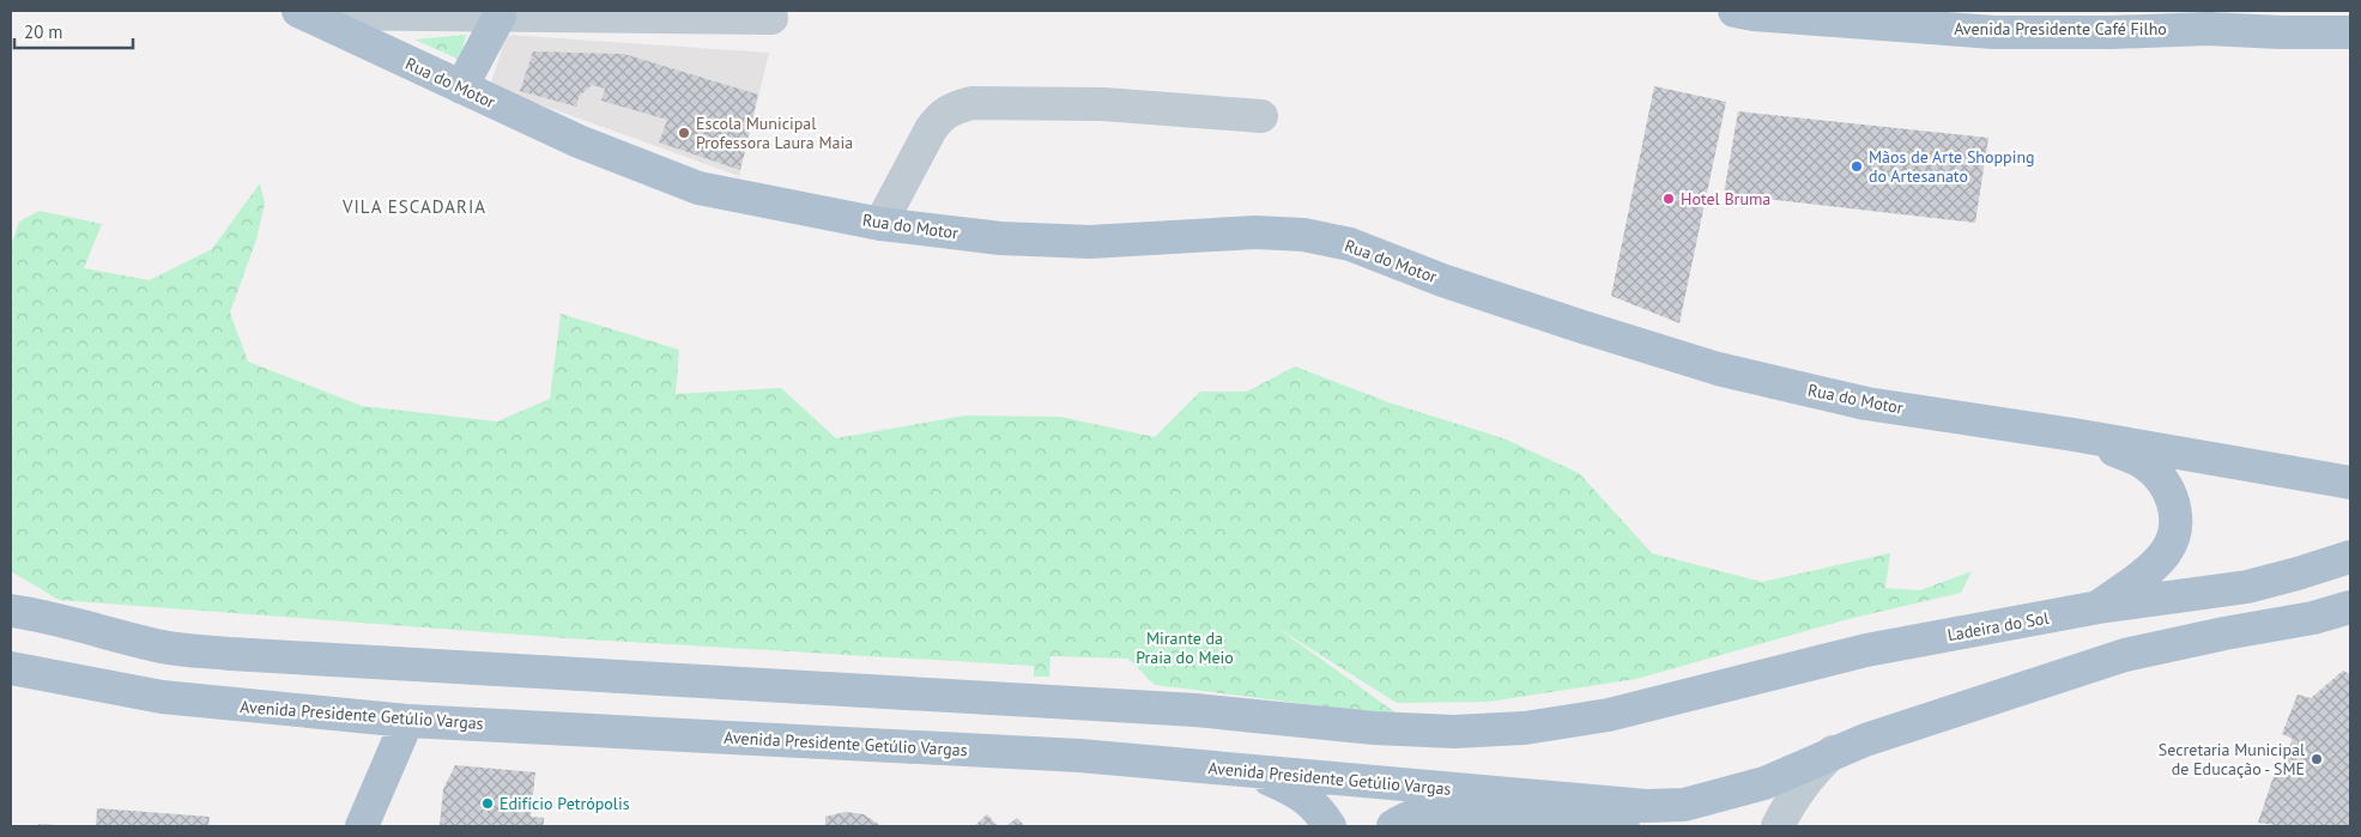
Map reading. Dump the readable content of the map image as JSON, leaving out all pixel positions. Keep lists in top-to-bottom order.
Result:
{
  "streets": {
    "main road": [
      "Avenida Presidente Café Filho",
      "Rua do Motor",
      "Ladeira do Sol",
      "Avenida Presidente Getúlio Vargas"
    ]
  },
  "districts": ["VILA ESCADARIA"],
  "parks": ["Mirante da Praia do Meio"],
  "places": [
    "Escola Municipal Professora Laura Maia",
    "Mãos de Arte Shopping do Artesanato",
    "Hotel Bruma",
    "Secretaria Municipal de Educação - SME",
    "Edifício Petrópolis"
  ],
  "scale_bar": "20 m"
}
